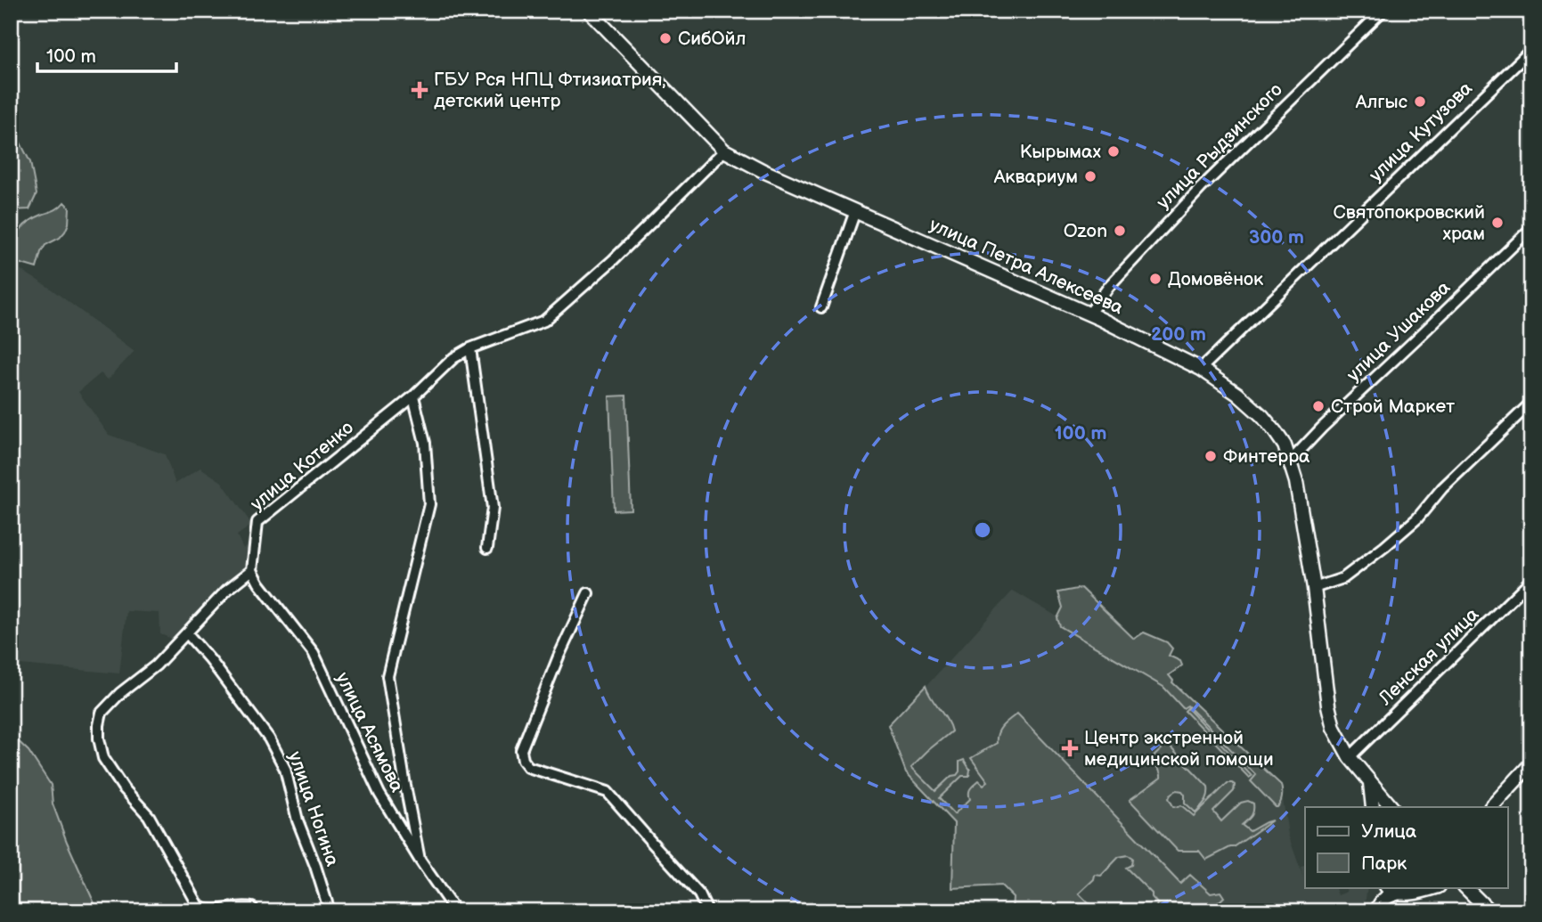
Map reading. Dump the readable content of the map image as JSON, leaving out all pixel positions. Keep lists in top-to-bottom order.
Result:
{
  "streets": {
    "street": [
      "улица Кутузова",
      "улица Рыдзинского",
      "улица Петра Алексеева",
      "улица Ушакова",
      "улица Котенко",
      "Ленская улица",
      "улица Асямова",
      "улица Ногина"
    ]
  },
  "crossings": [
    ["улица Кутузова", "улица Петра Алексеева"],
    ["улица Рыдзинского", "улица Петра Алексеева"],
    ["улица Петра Алексеева", "улица Ушакова"],
    ["улица Петра Алексеева", "улица Котенко"],
    ["улица Петра Алексеева", "Ленская улица"],
    ["улица Котенко", "улица Асямова"]
  ],
  "places": {
    "other": [
      "СибОйл",
      "Алгыс",
      "Кырымах",
      "Аквариум",
      "Святопокровский храм",
      "Ozon",
      "Домовёнок",
      "Строй Маркет",
      "Финтерра"
    ],
    "health": ["ГБУ Рся НПЦ Фтизиатрия, детский центр", "Центр экстренной медицинской помощи"]
  },
  "legend": ["Улица", "Парк"],
  "scale_bar": "100 m",
  "rings": ["300 m", "200 m", "100 m"]
}
